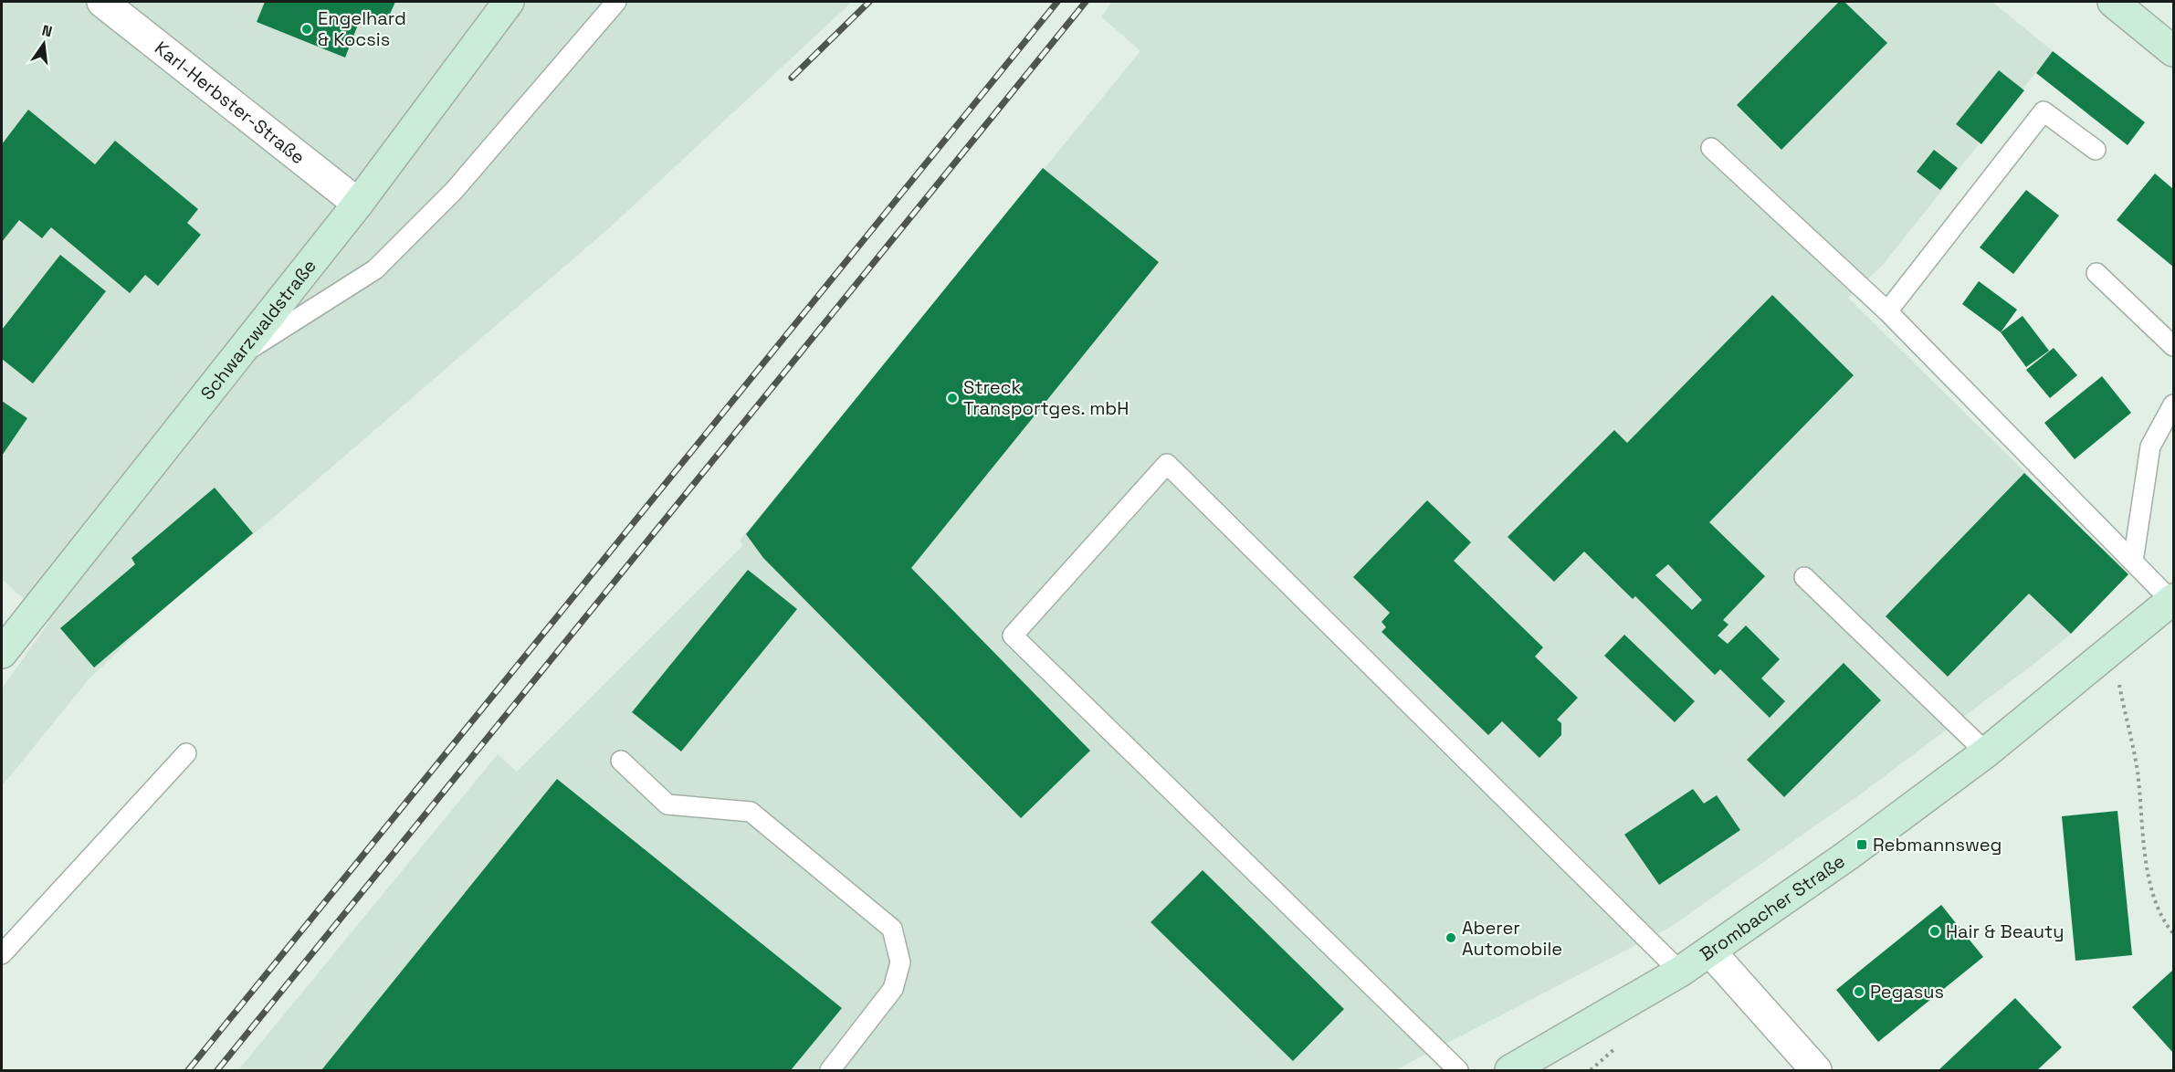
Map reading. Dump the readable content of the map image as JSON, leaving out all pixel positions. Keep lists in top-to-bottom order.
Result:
{
  "streets": {
    "main road": ["Schwarzwaldstraße", "Brombacher Straße"],
    "street": ["Karl-Herbster-Straße"]
  },
  "crossings": [
    ["Karl-Herbster-Straße", "Schwarzwaldstraße"]
  ],
  "places": {
    "other": [
      "Engelhard & Kocsis",
      "Streck Transportges. mbH",
      "Hair & Beauty",
      "Aberer Automobile",
      "Pegasus"
    ],
    "transit": ["Rebmannsweg"]
  },
  "north": "top"
}
